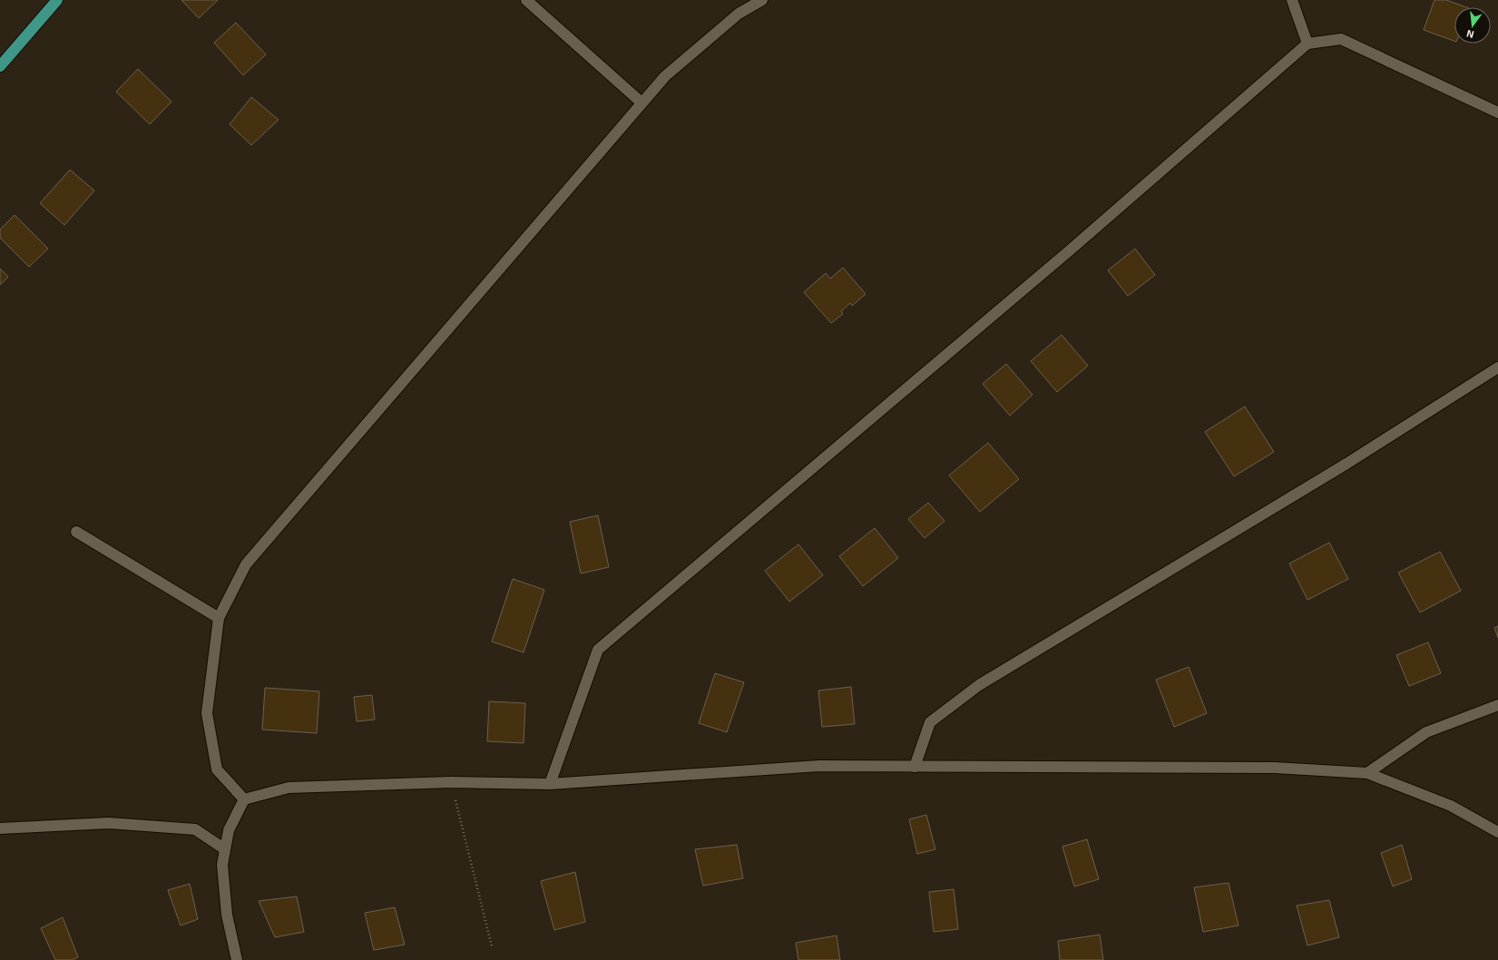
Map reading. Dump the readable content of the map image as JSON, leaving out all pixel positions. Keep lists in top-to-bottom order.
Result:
{
  "north": "bottom"
}
